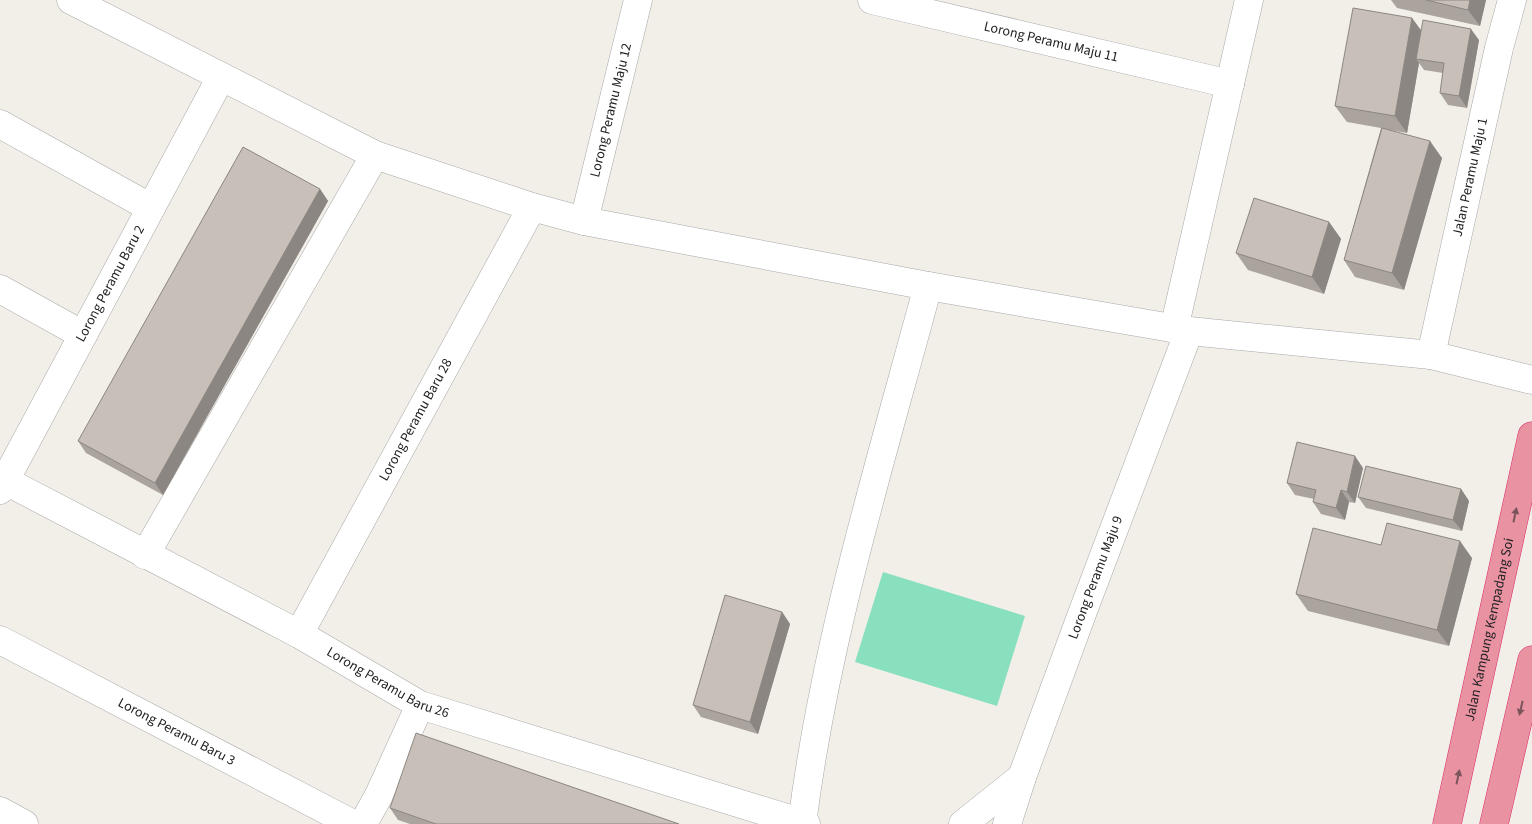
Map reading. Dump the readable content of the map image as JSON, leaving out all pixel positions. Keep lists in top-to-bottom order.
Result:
{
  "streets": {
    "highway": ["Jalan Kampung Kempadang Soi"],
    "street": [
      "Lorong Peramu Maju 11",
      "Lorong Peramu Maju 12",
      "Jalan Peramu Maju 1",
      "Lorong Peramu Baru 2",
      "Lorong Peramu Baru 28",
      "Lorong Peramu Maju 9",
      "Lorong Peramu Baru 26",
      "Lorong Peramu Baru 3"
    ]
  },
  "crossings": [
    ["Lorong Peramu Maju 11", "Lorong Peramu Maju 9"],
    ["Lorong Peramu Baru 2", "Lorong Peramu Baru 26"],
    ["Lorong Peramu Baru 28", "Lorong Peramu Baru 26"]
  ]
}
